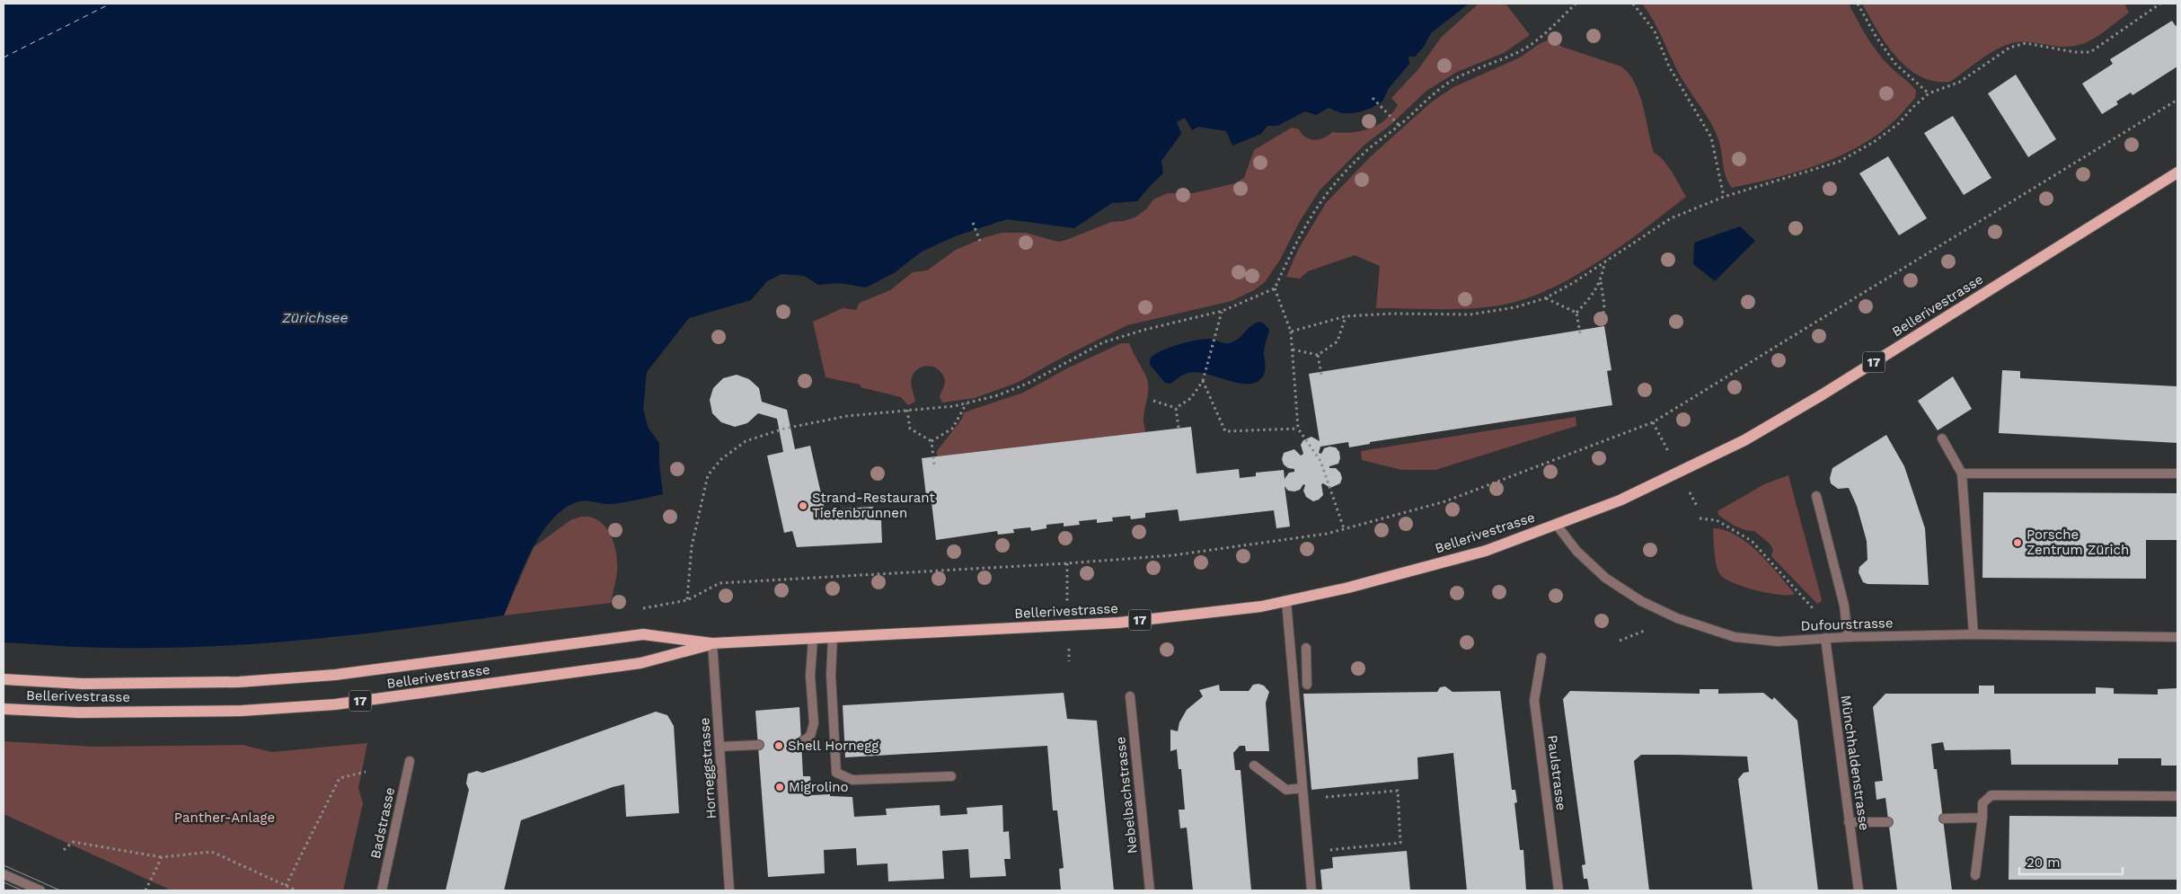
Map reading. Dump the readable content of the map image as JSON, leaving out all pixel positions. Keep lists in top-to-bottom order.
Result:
{
  "streets": {
    "main road": ["Bellerivestrasse", "17"],
    "street": [
      "Dufourstrasse",
      "Münchhaldenstrasse",
      "Horneggstrasse",
      "Paulstrasse",
      "Nebelbachstrasse",
      "Badstrasse"
    ]
  },
  "crossings": [
    ["Bellerivestrasse", "Dufourstrasse"],
    ["Bellerivestrasse", "Horneggstrasse"],
    ["Dufourstrasse", "Münchhaldenstrasse"]
  ],
  "water": ["Zürichsee"],
  "parks": ["Panther-Anlage"],
  "places": [
    "Strand-Restaurant Tiefenbrunnen",
    "Porsche Zentrum Zürich",
    "Shell Hornegg",
    "Migrolino"
  ],
  "scale_bar": "20 m"
}
